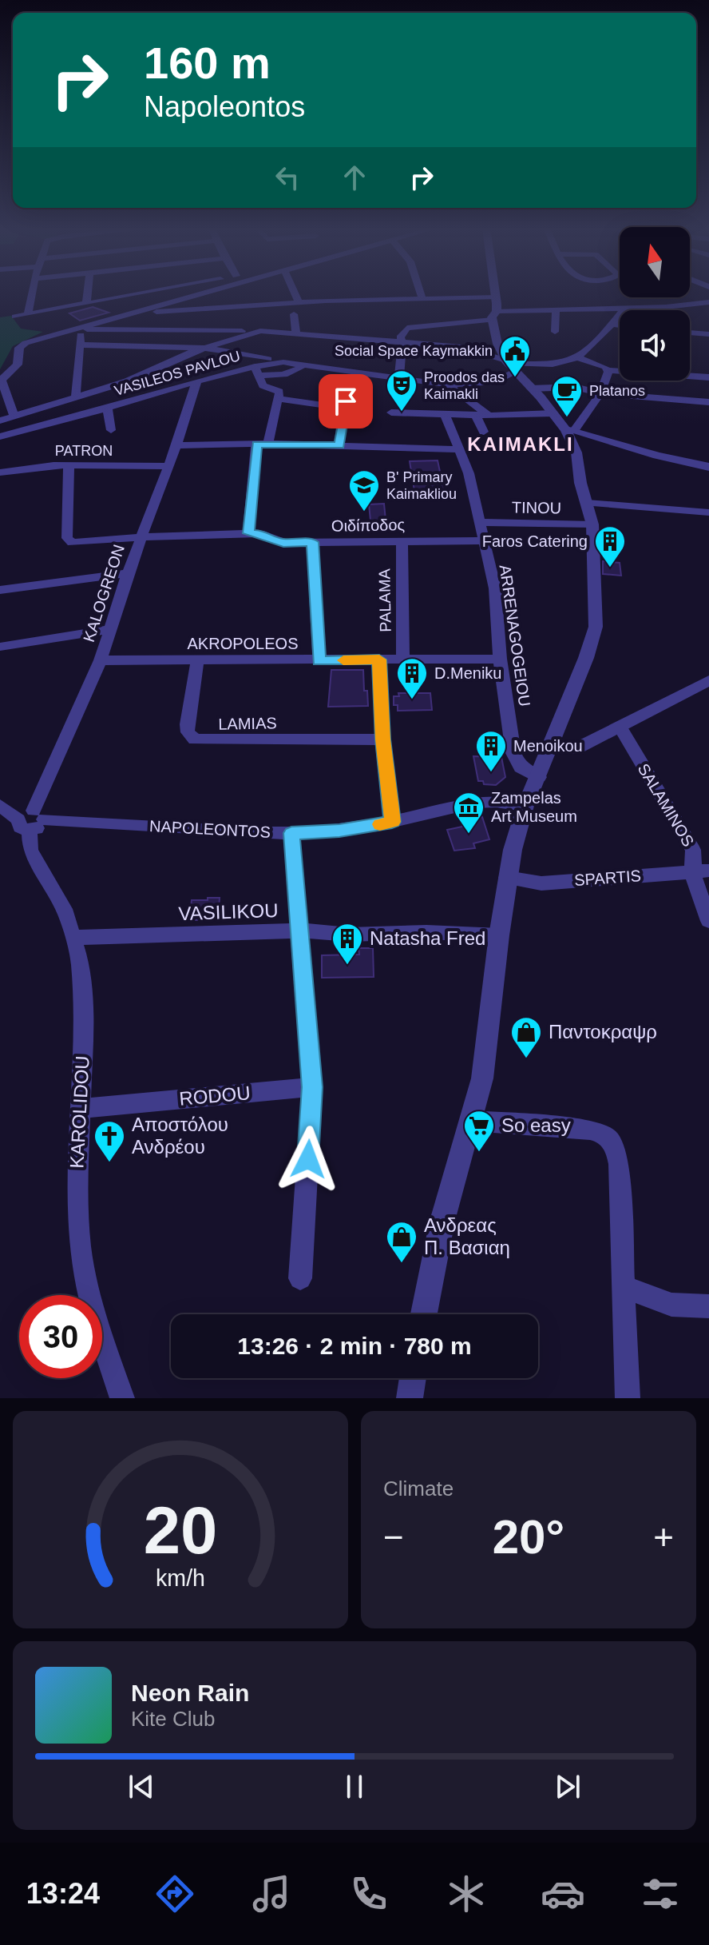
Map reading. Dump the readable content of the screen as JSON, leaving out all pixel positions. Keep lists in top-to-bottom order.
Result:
{
  "streets": {
    "street": [
      "VASILEOS PAVLOU",
      "PATRON",
      "TINOU",
      "Οιδίποδος",
      "KALOGREON",
      "PALAMA",
      "ARRENAGOGEIOU",
      "AKROPOLEOS",
      "LAMIAS",
      "SALAMINOS",
      "NAPOLEONTOS",
      "SPARTIS",
      "VASILIKOU",
      "RODOU",
      "KAROLIDOU"
    ]
  },
  "crossings": [
    ["VASILEOS PAVLOU", "KALOGREON"],
    ["PATRON", "Οιδίποδος"],
    ["PATRON", "KALOGREON"],
    ["TINOU", "ARRENAGOGEIOU"],
    ["Οιδίποδος", "KALOGREON"],
    ["Οιδίποδος", "PALAMA"],
    ["Οιδίποδος", "ARRENAGOGEIOU"],
    ["KALOGREON", "AKROPOLEOS"],
    ["KALOGREON", "NAPOLEONTOS"],
    ["KALOGREON", "KAROLIDOU"],
    ["PALAMA", "AKROPOLEOS"],
    ["ARRENAGOGEIOU", "AKROPOLEOS"],
    ["AKROPOLEOS", "LAMIAS"],
    ["SALAMINOS", "SPARTIS"],
    ["NAPOLEONTOS", "KAROLIDOU"],
    ["VASILIKOU", "KAROLIDOU"],
    ["RODOU", "KAROLIDOU"]
  ],
  "districts": ["KAIMAKLI"],
  "places": {
    "public building": ["Social Space Kaymakkin"],
    "theatre": ["Proodos das Kaimakli"],
    "cafe": ["Platanos"],
    "school or university": ["B' Primary Kaimakliou"],
    "building": [
      "Faros Catering",
      "D.Meniku",
      "Menoikou",
      "Natasha Fred"
    ],
    "museum": ["Zampelas Art Museum"],
    "shop": ["Παντοκραψρ", "Ανδρεας Π. Βασιαη"],
    "supermarket": ["So easy"],
    "church": ["Αποστόλου Ανδρέου"]
  },
  "north": "top",
  "page": {
    "turn": ["160 m", "Napoleontos"],
    "limit": "30",
    "trip": "13:26 · 2 min · 780 m",
    "tile": "Climate",
    "heat": ["−", "20°", "+"],
    "song": ["Neon Rain", "Kite Club"],
    "tabs": "13:24",
    "gauge": ["20", "km/h"]
  }
}
